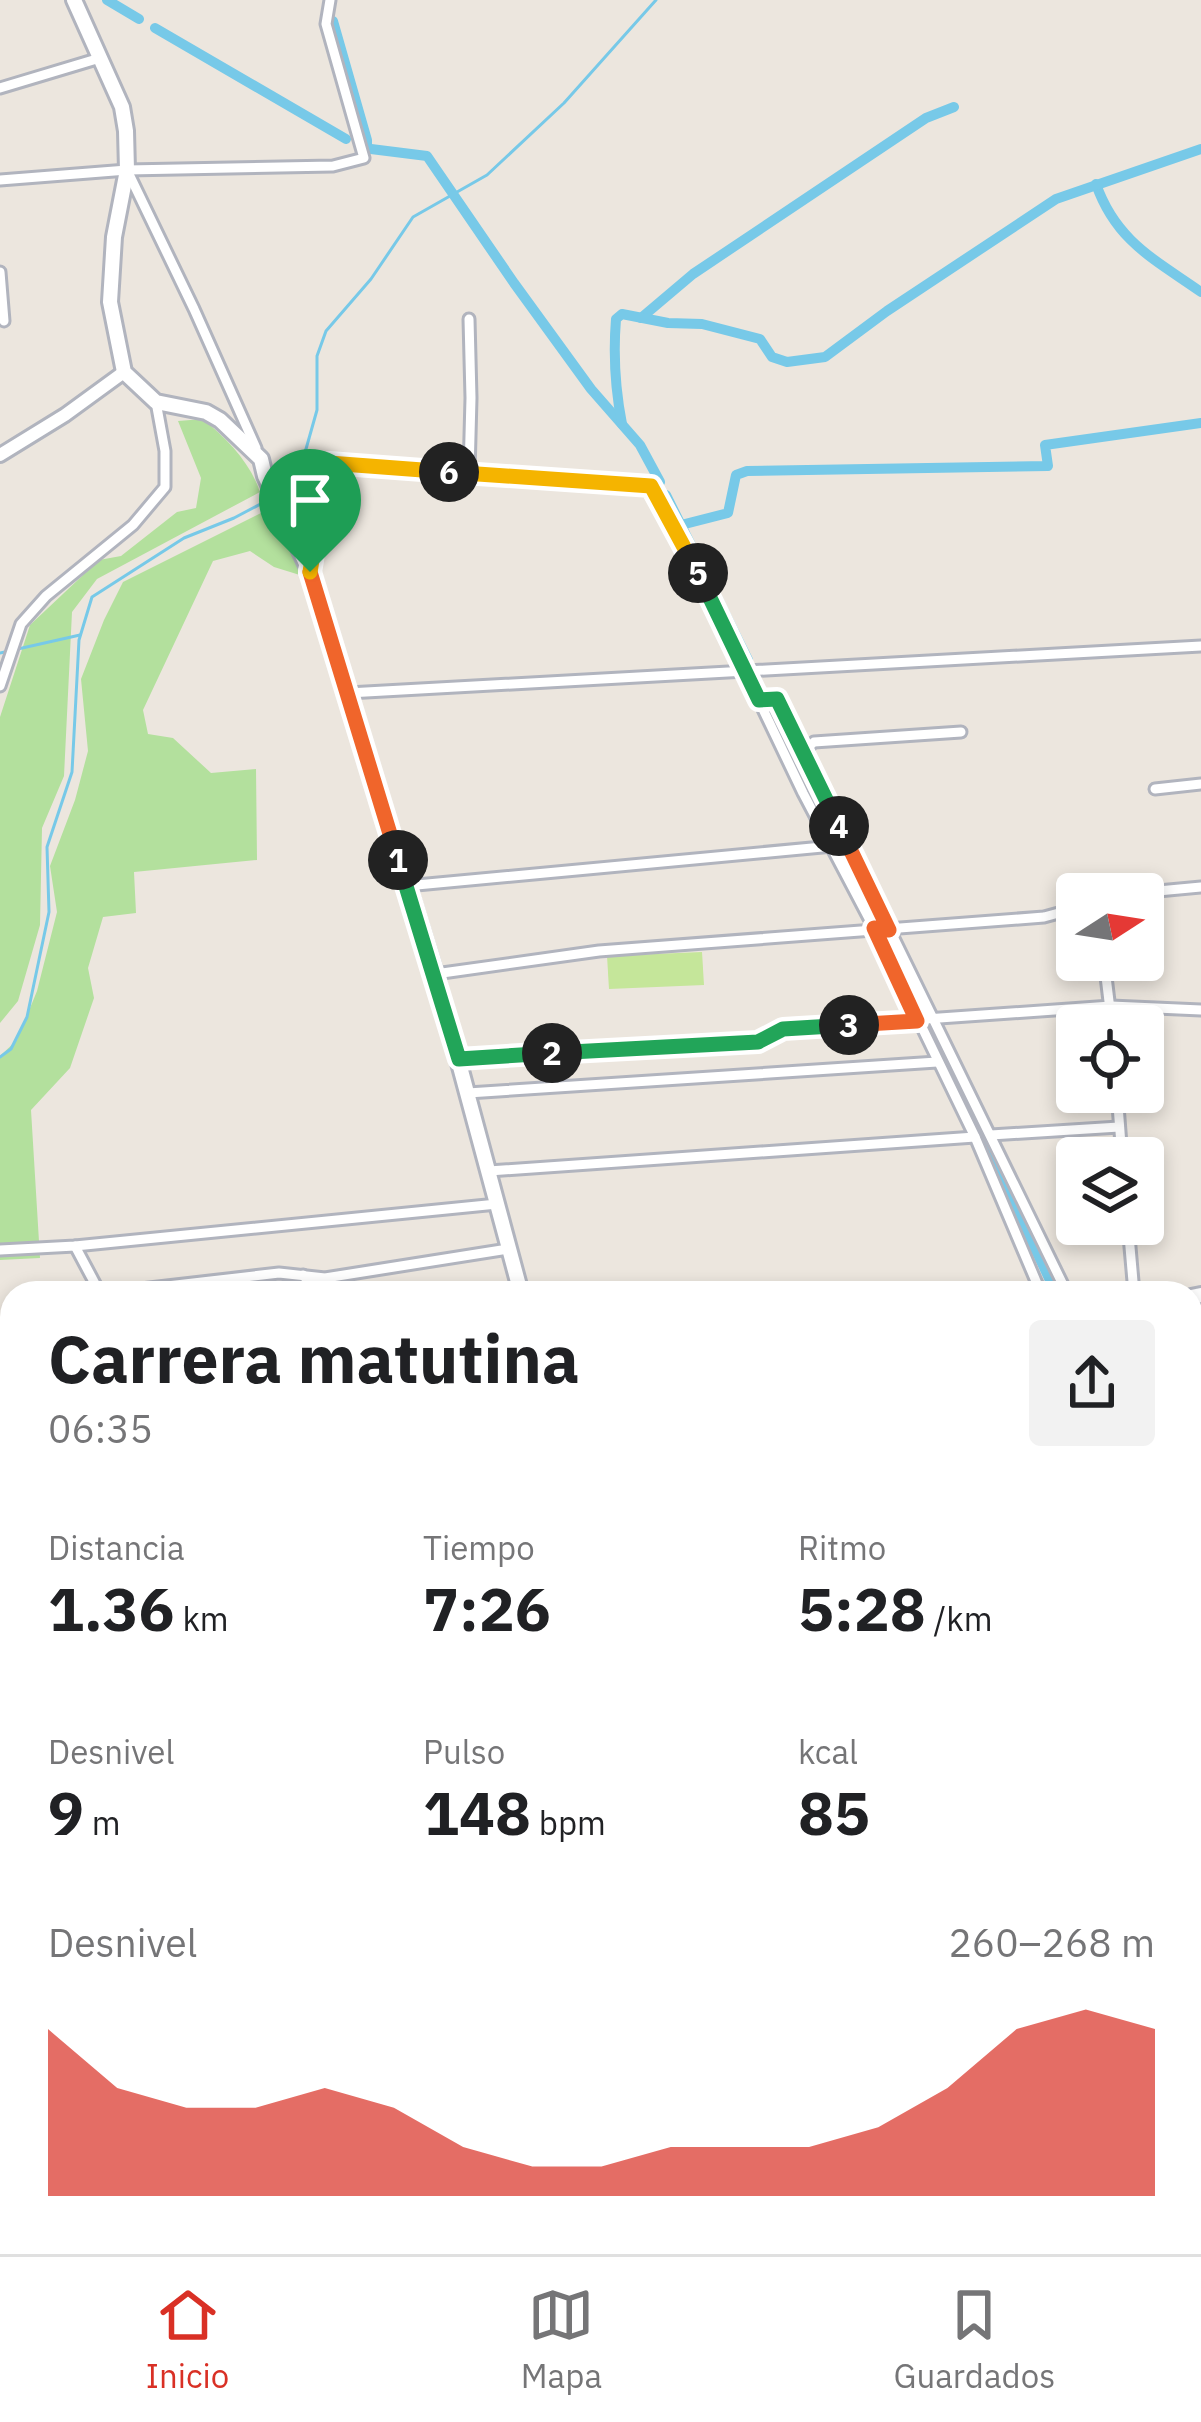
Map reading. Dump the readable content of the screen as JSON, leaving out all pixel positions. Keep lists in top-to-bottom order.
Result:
{
  "north": "right",
  "page": {
    "pins": [
      "6",
      "5",
      "4",
      "1",
      "3",
      "2"
    ],
    "heading": ["Carrera matutina", "06:35"],
    "stats": [
      ["Distancia", "1.36 km"],
      ["Tiempo", "7:26"],
      ["Ritmo", "5:28 /km"],
      ["Desnivel", "9 m"],
      ["Pulso", "148 bpm"],
      ["kcal", "85"]
    ],
    "chart": ["Desnivel", "260–268 m"],
    "tabs": ["Inicio", "Mapa", "Guardados"]
  }
}
